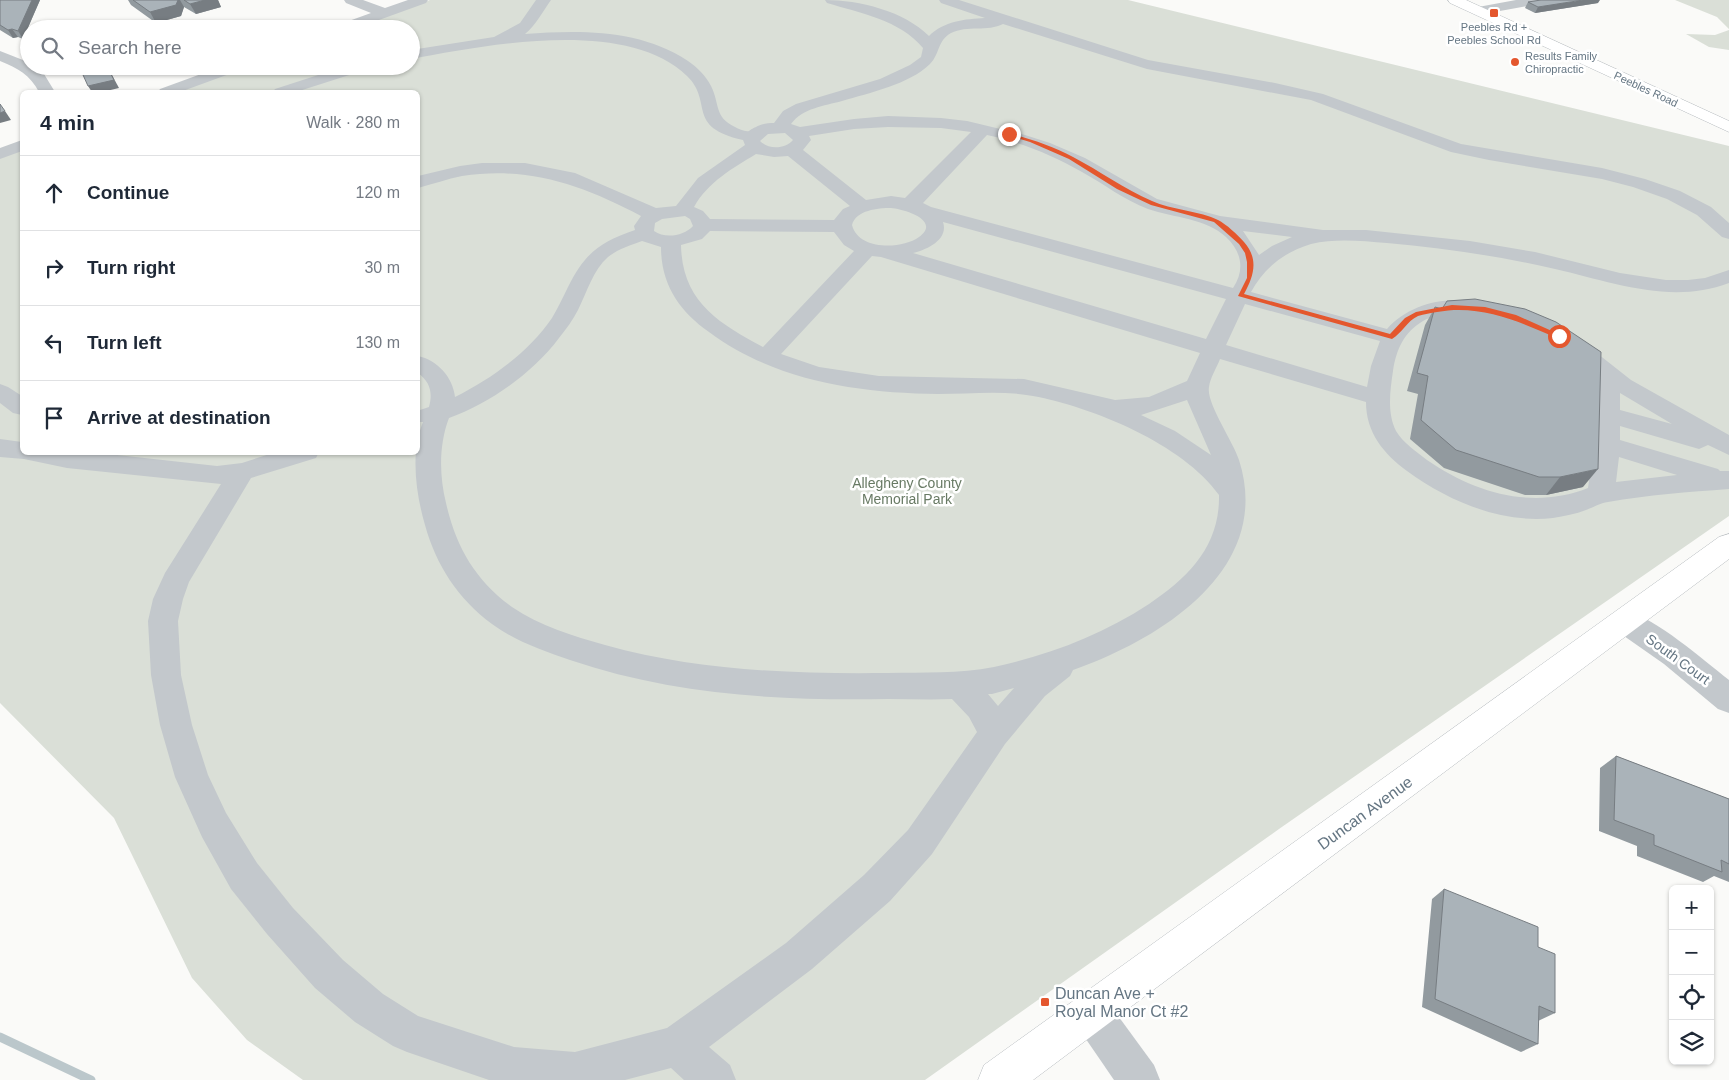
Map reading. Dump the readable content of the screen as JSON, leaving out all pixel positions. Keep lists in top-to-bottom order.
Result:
{
  "streets": {
    "main road": ["Peebles Road", "Duncan Avenue"],
    "street": ["South Court"]
  },
  "crossings": [
    ["South Court", "Duncan Avenue"]
  ],
  "parks": ["Allegheny County Memorial Park"],
  "places": {
    "transit": ["Peebles Rd + Peebles School Rd", "Duncan Ave + Royal Manor Ct #2"],
    "other": ["Results Family Chiropractic"]
  },
  "page": {
    "search": "Search here",
    "heading": ["4 min", "Walk · 280 m"],
    "list": [
      ["Continue", "120 m"],
      ["Turn right", "30 m"],
      ["Turn left", "130 m"],
      "Arrive at destination"
    ],
    "map_buttons": ["+", "−"]
  }
}
